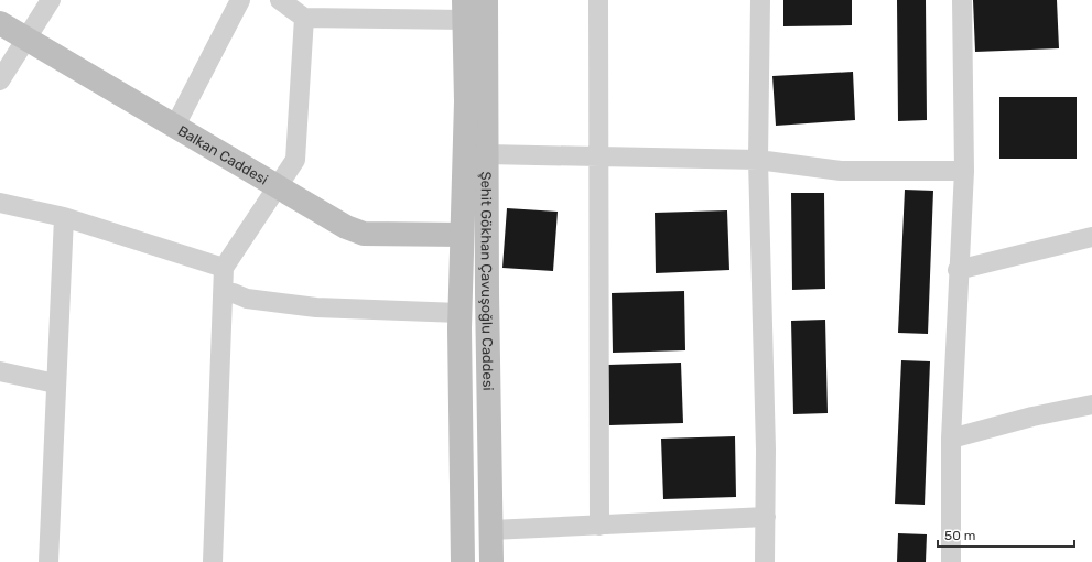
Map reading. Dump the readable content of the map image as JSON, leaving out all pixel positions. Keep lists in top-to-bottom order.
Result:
{
  "streets": {
    "street": ["Balkan Caddesi", "Şehit Gökhan Çavuşoğlu Caddesi"]
  },
  "scale_bar": "50 m"
}
